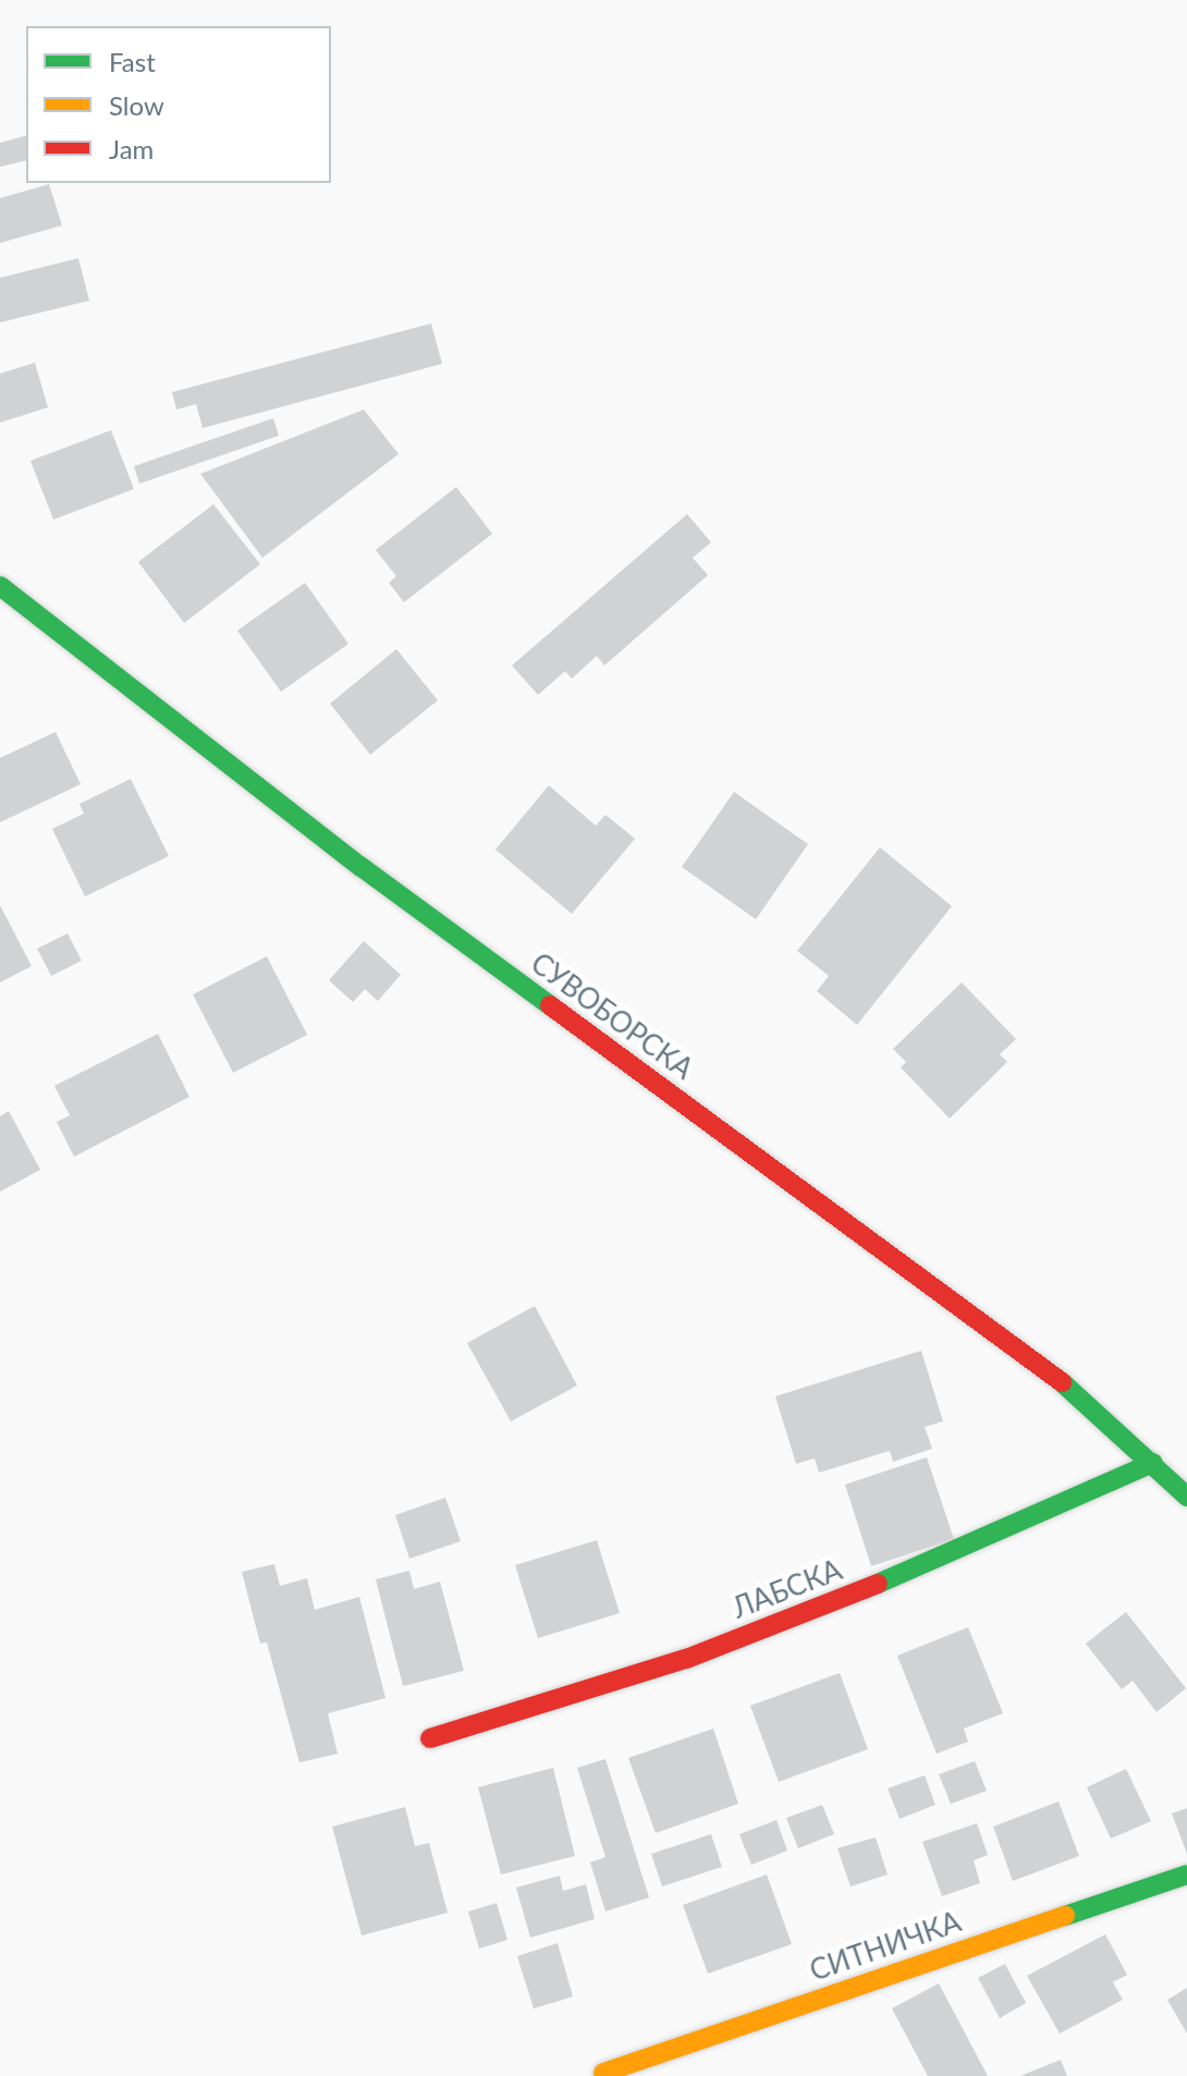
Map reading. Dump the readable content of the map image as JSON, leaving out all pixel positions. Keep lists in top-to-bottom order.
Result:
{
  "streets": {
    "main road": ["СУВОБОРСКА", "ЛАБСКА", "СИТНИЧКА"]
  },
  "crossings": [
    ["СУВОБОРСКА", "ЛАБСКА"]
  ],
  "legend": ["Fast", "Slow", "Jam"]
}
